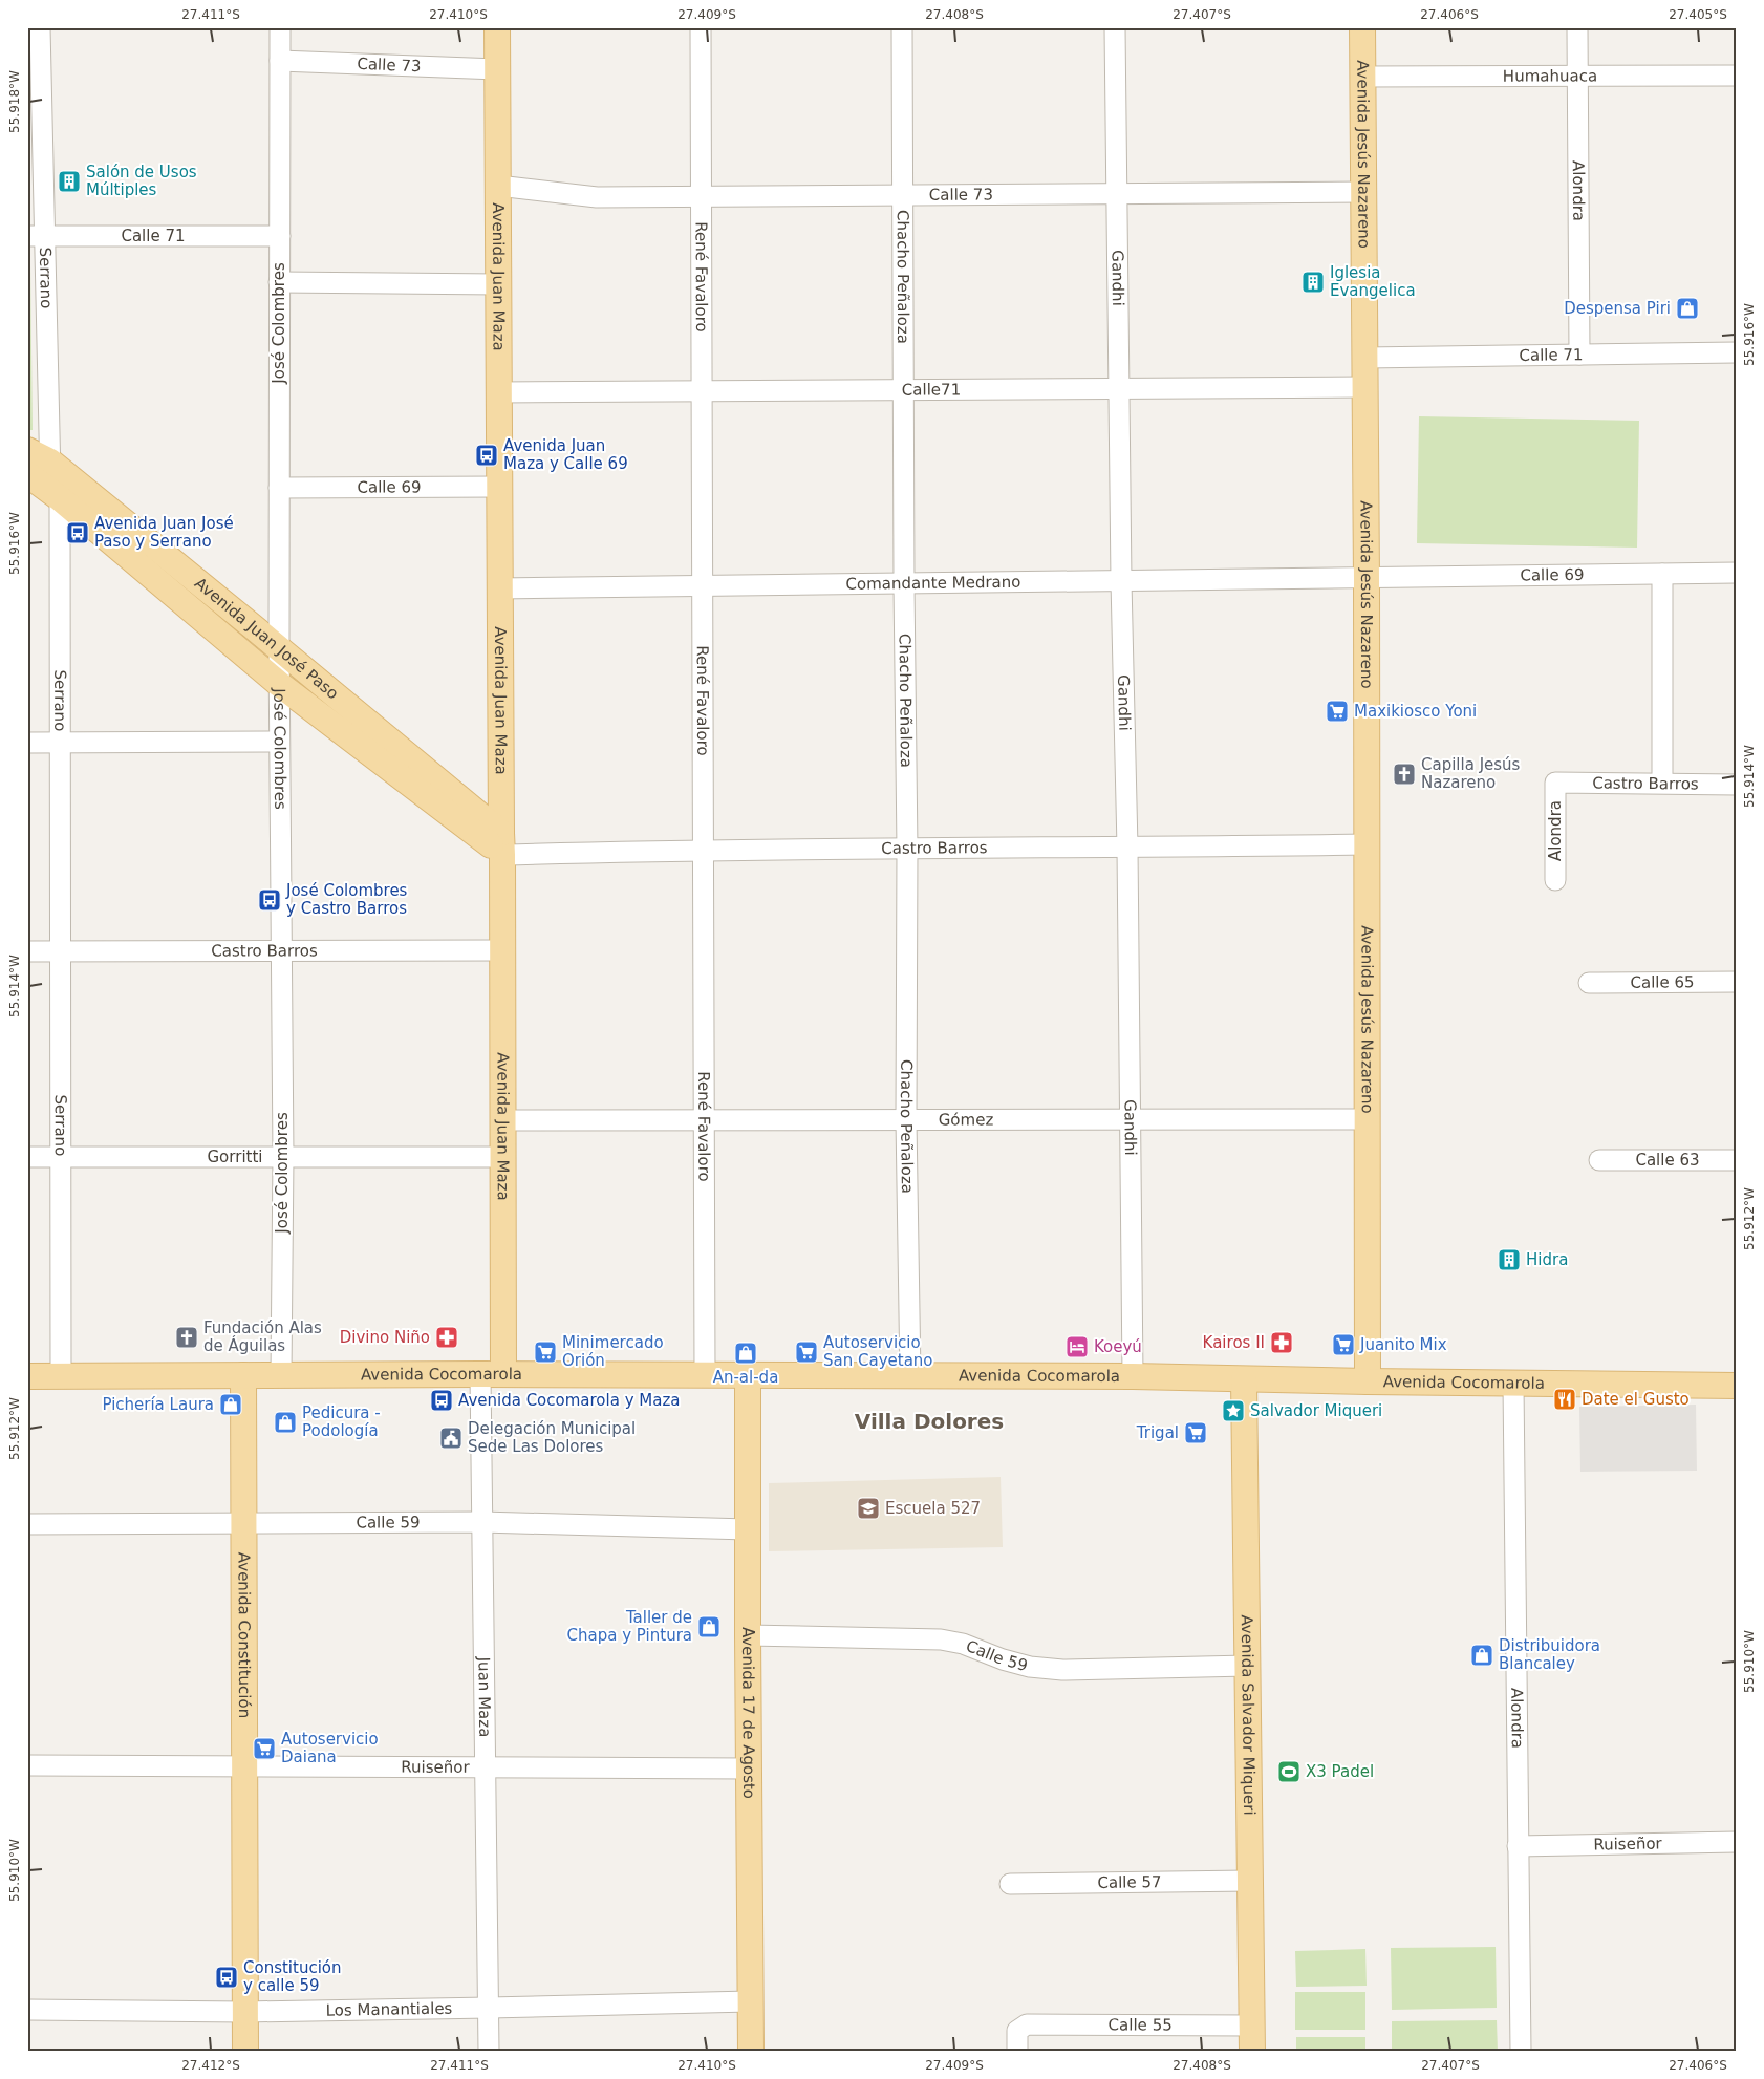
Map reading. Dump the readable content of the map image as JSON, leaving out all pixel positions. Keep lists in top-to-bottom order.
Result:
{
  "streets": {
    "main road": [
      "Avenida Jesús Nazareno",
      "Avenida Juan Maza",
      "Avenida Juan José Paso",
      "Avenida Cocomarola",
      "Avenida Constitución",
      "Avenida 17 de Agosto",
      "Avenida Salvador Miqueri"
    ],
    "street": [
      "Calle 73",
      "Humahuaca",
      "Alondra",
      "Calle 71",
      "René Favaloro",
      "Chacho Peñaloza",
      "Gandhi",
      "Serrano",
      "José Colombres",
      "Calle71",
      "Calle 69",
      "Comandante Medrano",
      "Castro Barros",
      "Calle 65",
      "Gómez",
      "Gorritti",
      "Calle 63",
      "Calle 59",
      "Juan Maza",
      "Ruiseñor",
      "Calle 57",
      "Los Manantiales",
      "Calle 55"
    ]
  },
  "crossings": [
    ["Calle 73", "Avenida Jesús Nazareno"],
    ["Calle 73", "Avenida Juan Maza"],
    ["Calle 73", "René Favaloro"],
    ["Calle 73", "Chacho Peñaloza"],
    ["Calle 73", "Gandhi"],
    ["Calle 73", "José Colombres"],
    ["Humahuaca", "Avenida Jesús Nazareno"],
    ["Humahuaca", "Alondra"],
    ["Avenida Jesús Nazareno", "Calle 71"],
    ["Avenida Jesús Nazareno", "Calle71"],
    ["Avenida Jesús Nazareno", "Calle 69"],
    ["Avenida Jesús Nazareno", "Comandante Medrano"],
    ["Avenida Jesús Nazareno", "Castro Barros"],
    ["Avenida Jesús Nazareno", "Gómez"],
    ["Avenida Jesús Nazareno", "Avenida Cocomarola"],
    ["Alondra", "Calle 71"],
    ["Alondra", "Castro Barros"],
    ["Alondra", "Avenida Cocomarola"],
    ["Alondra", "Ruiseñor"],
    ["Calle 71", "Serrano"],
    ["Calle 71", "José Colombres"],
    ["Avenida Juan Maza", "Calle71"],
    ["Avenida Juan Maza", "Calle 69"],
    ["Avenida Juan Maza", "Comandante Medrano"],
    ["Avenida Juan Maza", "Avenida Juan José Paso"],
    ["Avenida Juan Maza", "Castro Barros"],
    ["Avenida Juan Maza", "Gómez"],
    ["Avenida Juan Maza", "Gorritti"],
    ["Avenida Juan Maza", "Avenida Cocomarola"],
    ["Avenida Juan Maza", "Juan Maza"],
    ["René Favaloro", "Calle71"],
    ["René Favaloro", "Comandante Medrano"],
    ["René Favaloro", "Castro Barros"],
    ["René Favaloro", "Gómez"],
    ["René Favaloro", "Avenida Cocomarola"],
    ["Chacho Peñaloza", "Calle71"],
    ["Chacho Peñaloza", "Comandante Medrano"],
    ["Chacho Peñaloza", "Castro Barros"],
    ["Chacho Peñaloza", "Gómez"],
    ["Chacho Peñaloza", "Avenida Cocomarola"],
    ["Gandhi", "Calle71"],
    ["Gandhi", "Comandante Medrano"],
    ["Gandhi", "Castro Barros"],
    ["Gandhi", "Gómez"],
    ["Gandhi", "Avenida Cocomarola"],
    ["Serrano", "Avenida Juan José Paso"],
    ["Serrano", "Castro Barros"],
    ["Serrano", "Gorritti"],
    ["Serrano", "Avenida Cocomarola"],
    ["José Colombres", "Calle 69"],
    ["José Colombres", "Avenida Juan José Paso"],
    ["José Colombres", "Castro Barros"],
    ["José Colombres", "Gorritti"],
    ["José Colombres", "Avenida Cocomarola"],
    ["Calle 69", "Comandante Medrano"],
    ["Avenida Juan José Paso", "Castro Barros"],
    ["Avenida Cocomarola", "Avenida Constitución"],
    ["Avenida Cocomarola", "Juan Maza"],
    ["Avenida Cocomarola", "Avenida 17 de Agosto"],
    ["Avenida Cocomarola", "Avenida Salvador Miqueri"],
    ["Calle 59", "Avenida Constitución"],
    ["Calle 59", "Juan Maza"],
    ["Calle 59", "Avenida 17 de Agosto"],
    ["Calle 59", "Avenida Salvador Miqueri"],
    ["Avenida Constitución", "Ruiseñor"],
    ["Avenida Constitución", "Los Manantiales"],
    ["Juan Maza", "Ruiseñor"],
    ["Juan Maza", "Los Manantiales"],
    ["Avenida 17 de Agosto", "Ruiseñor"],
    ["Avenida 17 de Agosto", "Los Manantiales"],
    ["Avenida Salvador Miqueri", "Calle 57"],
    ["Avenida Salvador Miqueri", "Calle 55"]
  ],
  "districts": ["Villa Dolores"],
  "places": {
    "building": ["Salón de Usos Múltiples", "Iglesia Evangelica", "Hidra"],
    "shop": [
      "Despensa Piri",
      "An-al-da",
      "Pichería Laura",
      "Pedicura - Podología",
      "Taller de Chapa y Pintura",
      "Distribuidora Blancaley"
    ],
    "bus stop": [
      "Avenida Juan Maza y Calle 69",
      "Avenida Juan José Paso y Serrano",
      "José Colombres y Castro Barros",
      "Avenida Cocomarola y Maza",
      "Constitución y calle 59"
    ],
    "supermarket": [
      "Maxikiosco Yoni",
      "Juanito Mix",
      "Minimercado Orión",
      "Autoservicio San Cayetano",
      "Trigal",
      "Autoservicio Daiana"
    ],
    "church": ["Capilla Jesús Nazareno", "Fundación Alas de Águilas"],
    "pharmacy": ["Divino Niño", "Kairos II"],
    "hotel": ["Koeyú"],
    "restaurant": ["Date el Gusto"],
    "place": ["Salvador Miqueri"],
    "public building": ["Delegación Municipal Sede Las Dolores"],
    "school or university": ["Escuela 527"],
    "sports": ["X3 Padel"]
  },
  "coordinates": [
    "27.411°S",
    "27.410°S",
    "27.409°S",
    "27.408°S",
    "27.407°S",
    "27.406°S",
    "27.405°S",
    "55.918°W",
    "55.916°W",
    "55.914°W",
    "55.912°W",
    "55.910°W",
    "27.412°S"
  ]
}
